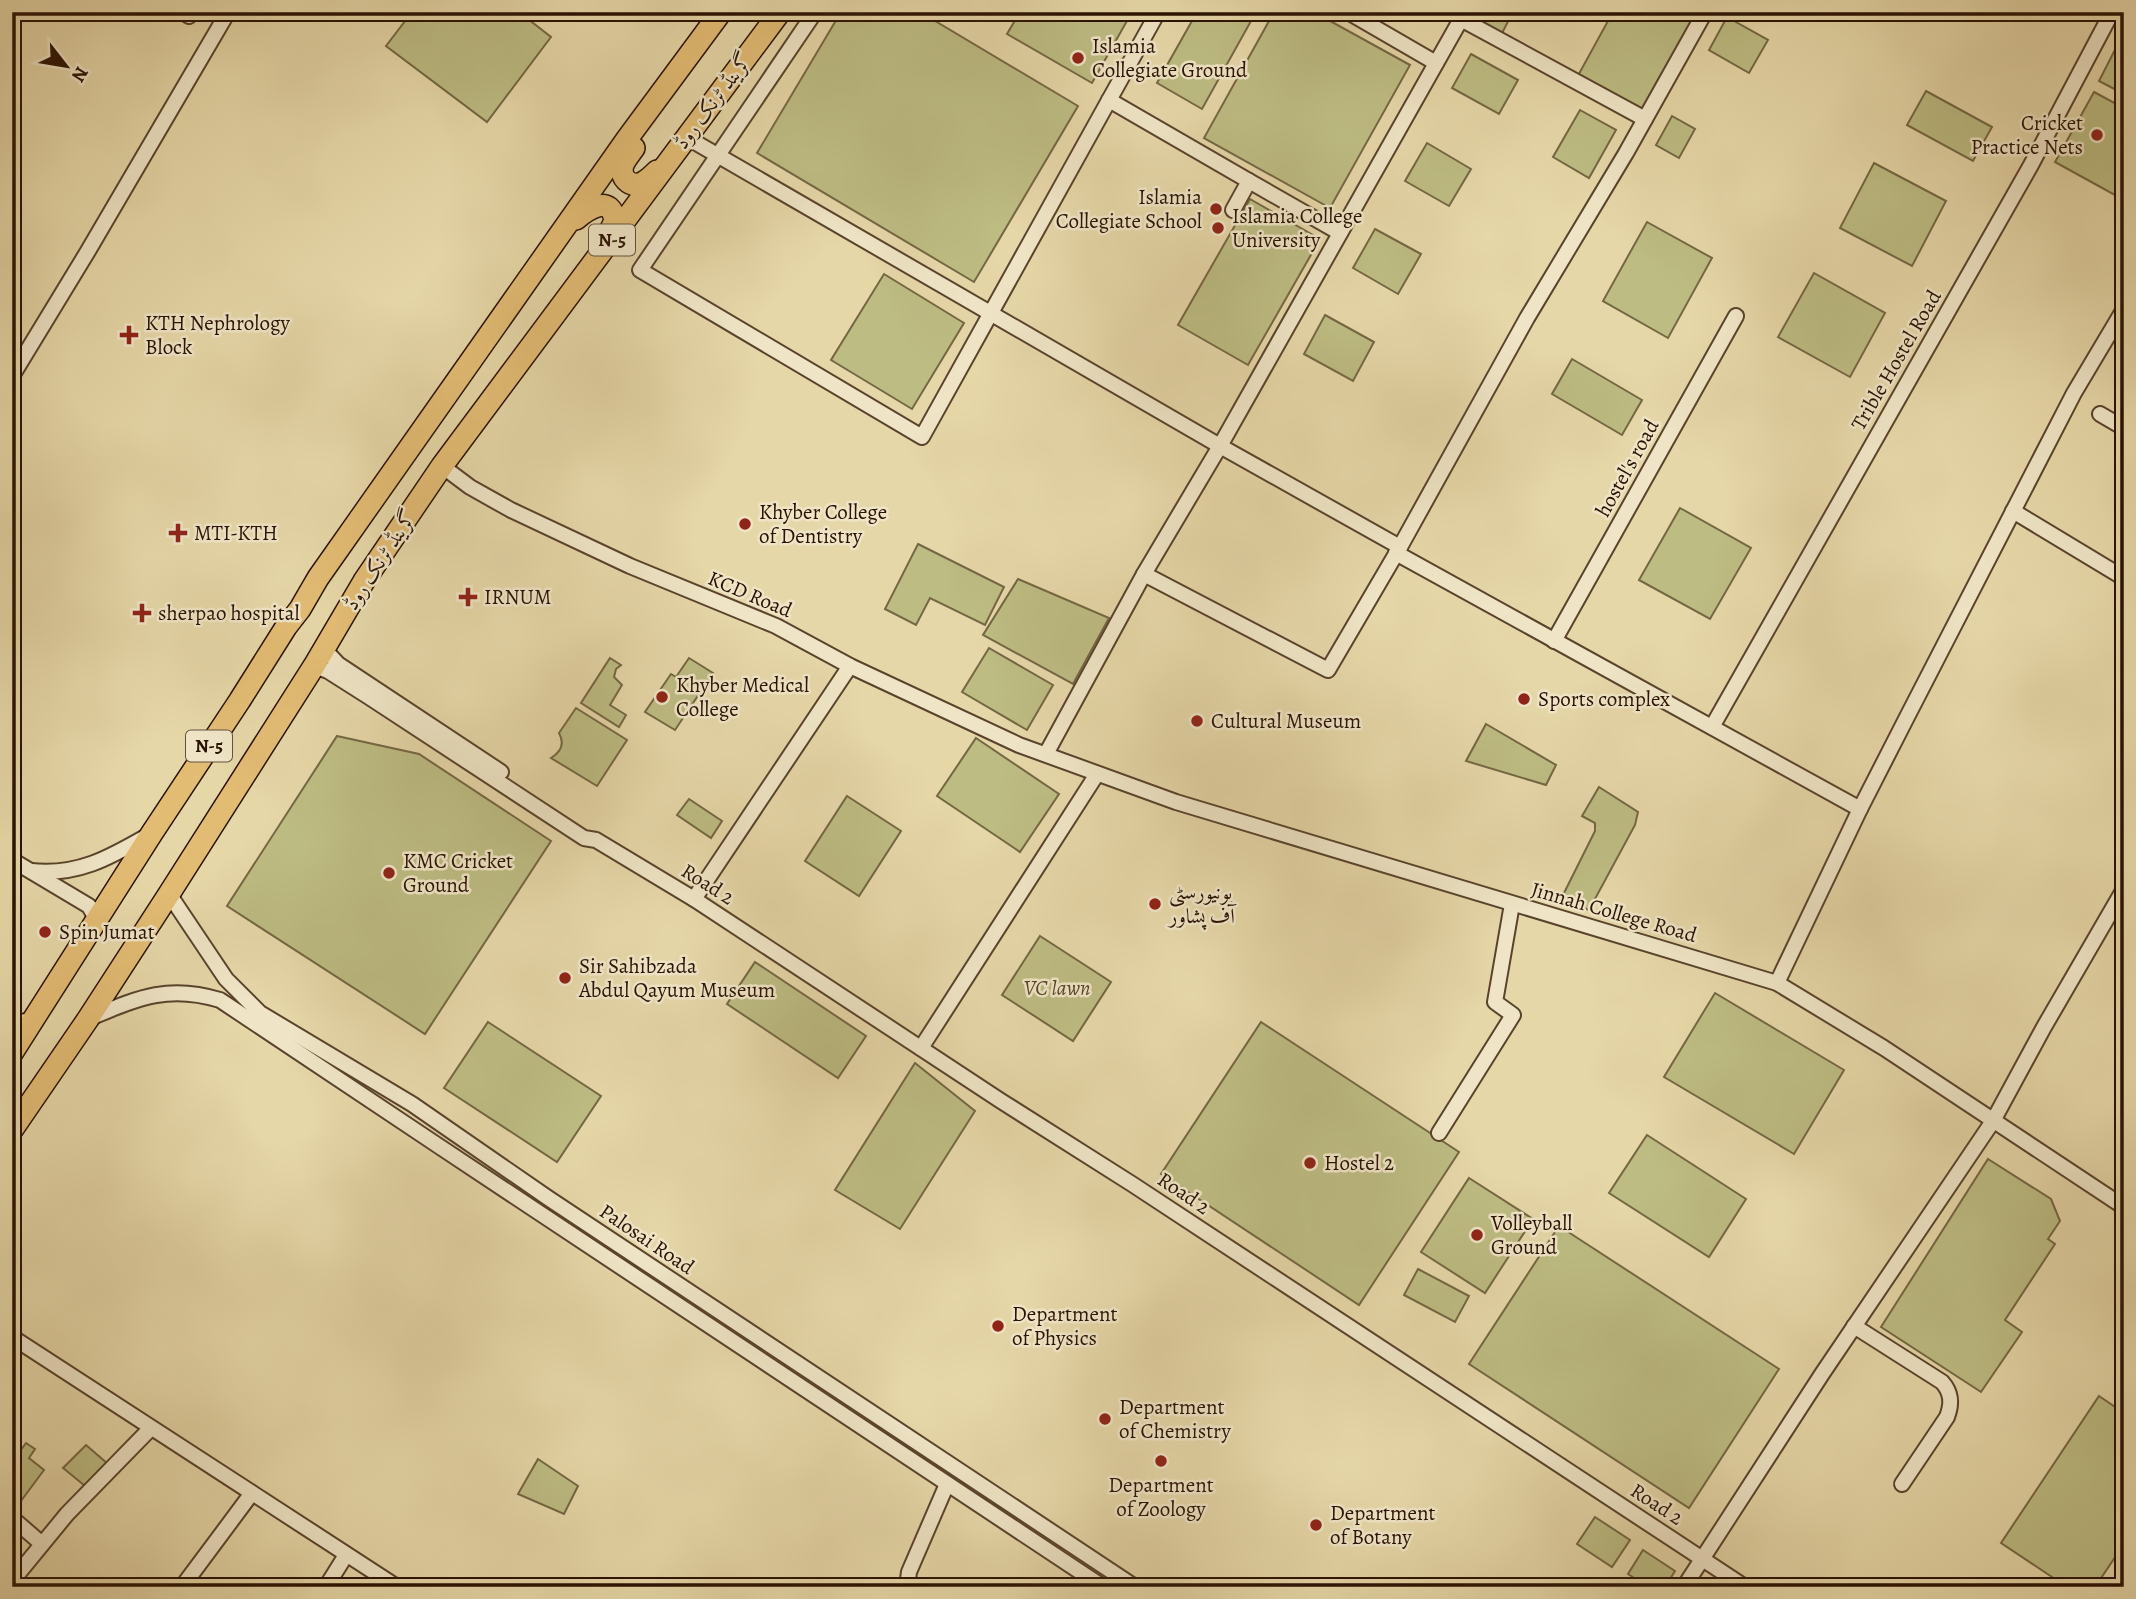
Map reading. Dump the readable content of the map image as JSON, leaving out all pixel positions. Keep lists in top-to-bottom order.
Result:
{
  "streets": {
    "highway": ["گرینڈ ٹرنک روڈ", "N-5"],
    "street": [
      "Trible Hostel Road",
      "hostel's road",
      "KCD Road",
      "Road 2",
      "Jinnah College Road",
      "Palosai Road"
    ]
  },
  "crossings": [
    ["گرینڈ ٹرنک روڈ", "KCD Road"],
    ["گرینڈ ٹرنک روڈ", "Road 2"],
    ["گرینڈ ٹرنک روڈ", "Palosai Road"],
    ["KCD Road", "Jinnah College Road"]
  ],
  "parks": ["VC lawn"],
  "places": {
    "other": [
      "Islamia Collegiate Ground",
      "Cricket Practice Nets",
      "Islamia Collegiate School",
      "Islamia College University",
      "Khyber College of Dentistry",
      "Khyber Medical College",
      "Sports complex",
      "Cultural Museum",
      "KMC Cricket Ground",
      "یونیورسٹی آف پشاور",
      "Spin Jumat",
      "Sir Sahibzada Abdul Qayum Museum",
      "Hostel 2",
      "Volleyball Ground",
      "Department of Physics",
      "Department of Chemistry",
      "Department of Zoology",
      "Department of Botany"
    ],
    "health": [
      "KTH Nephrology Block",
      "MTI-KTH",
      "IRNUM",
      "sherpao hospital"
    ]
  },
  "north": "bottom right"
}
